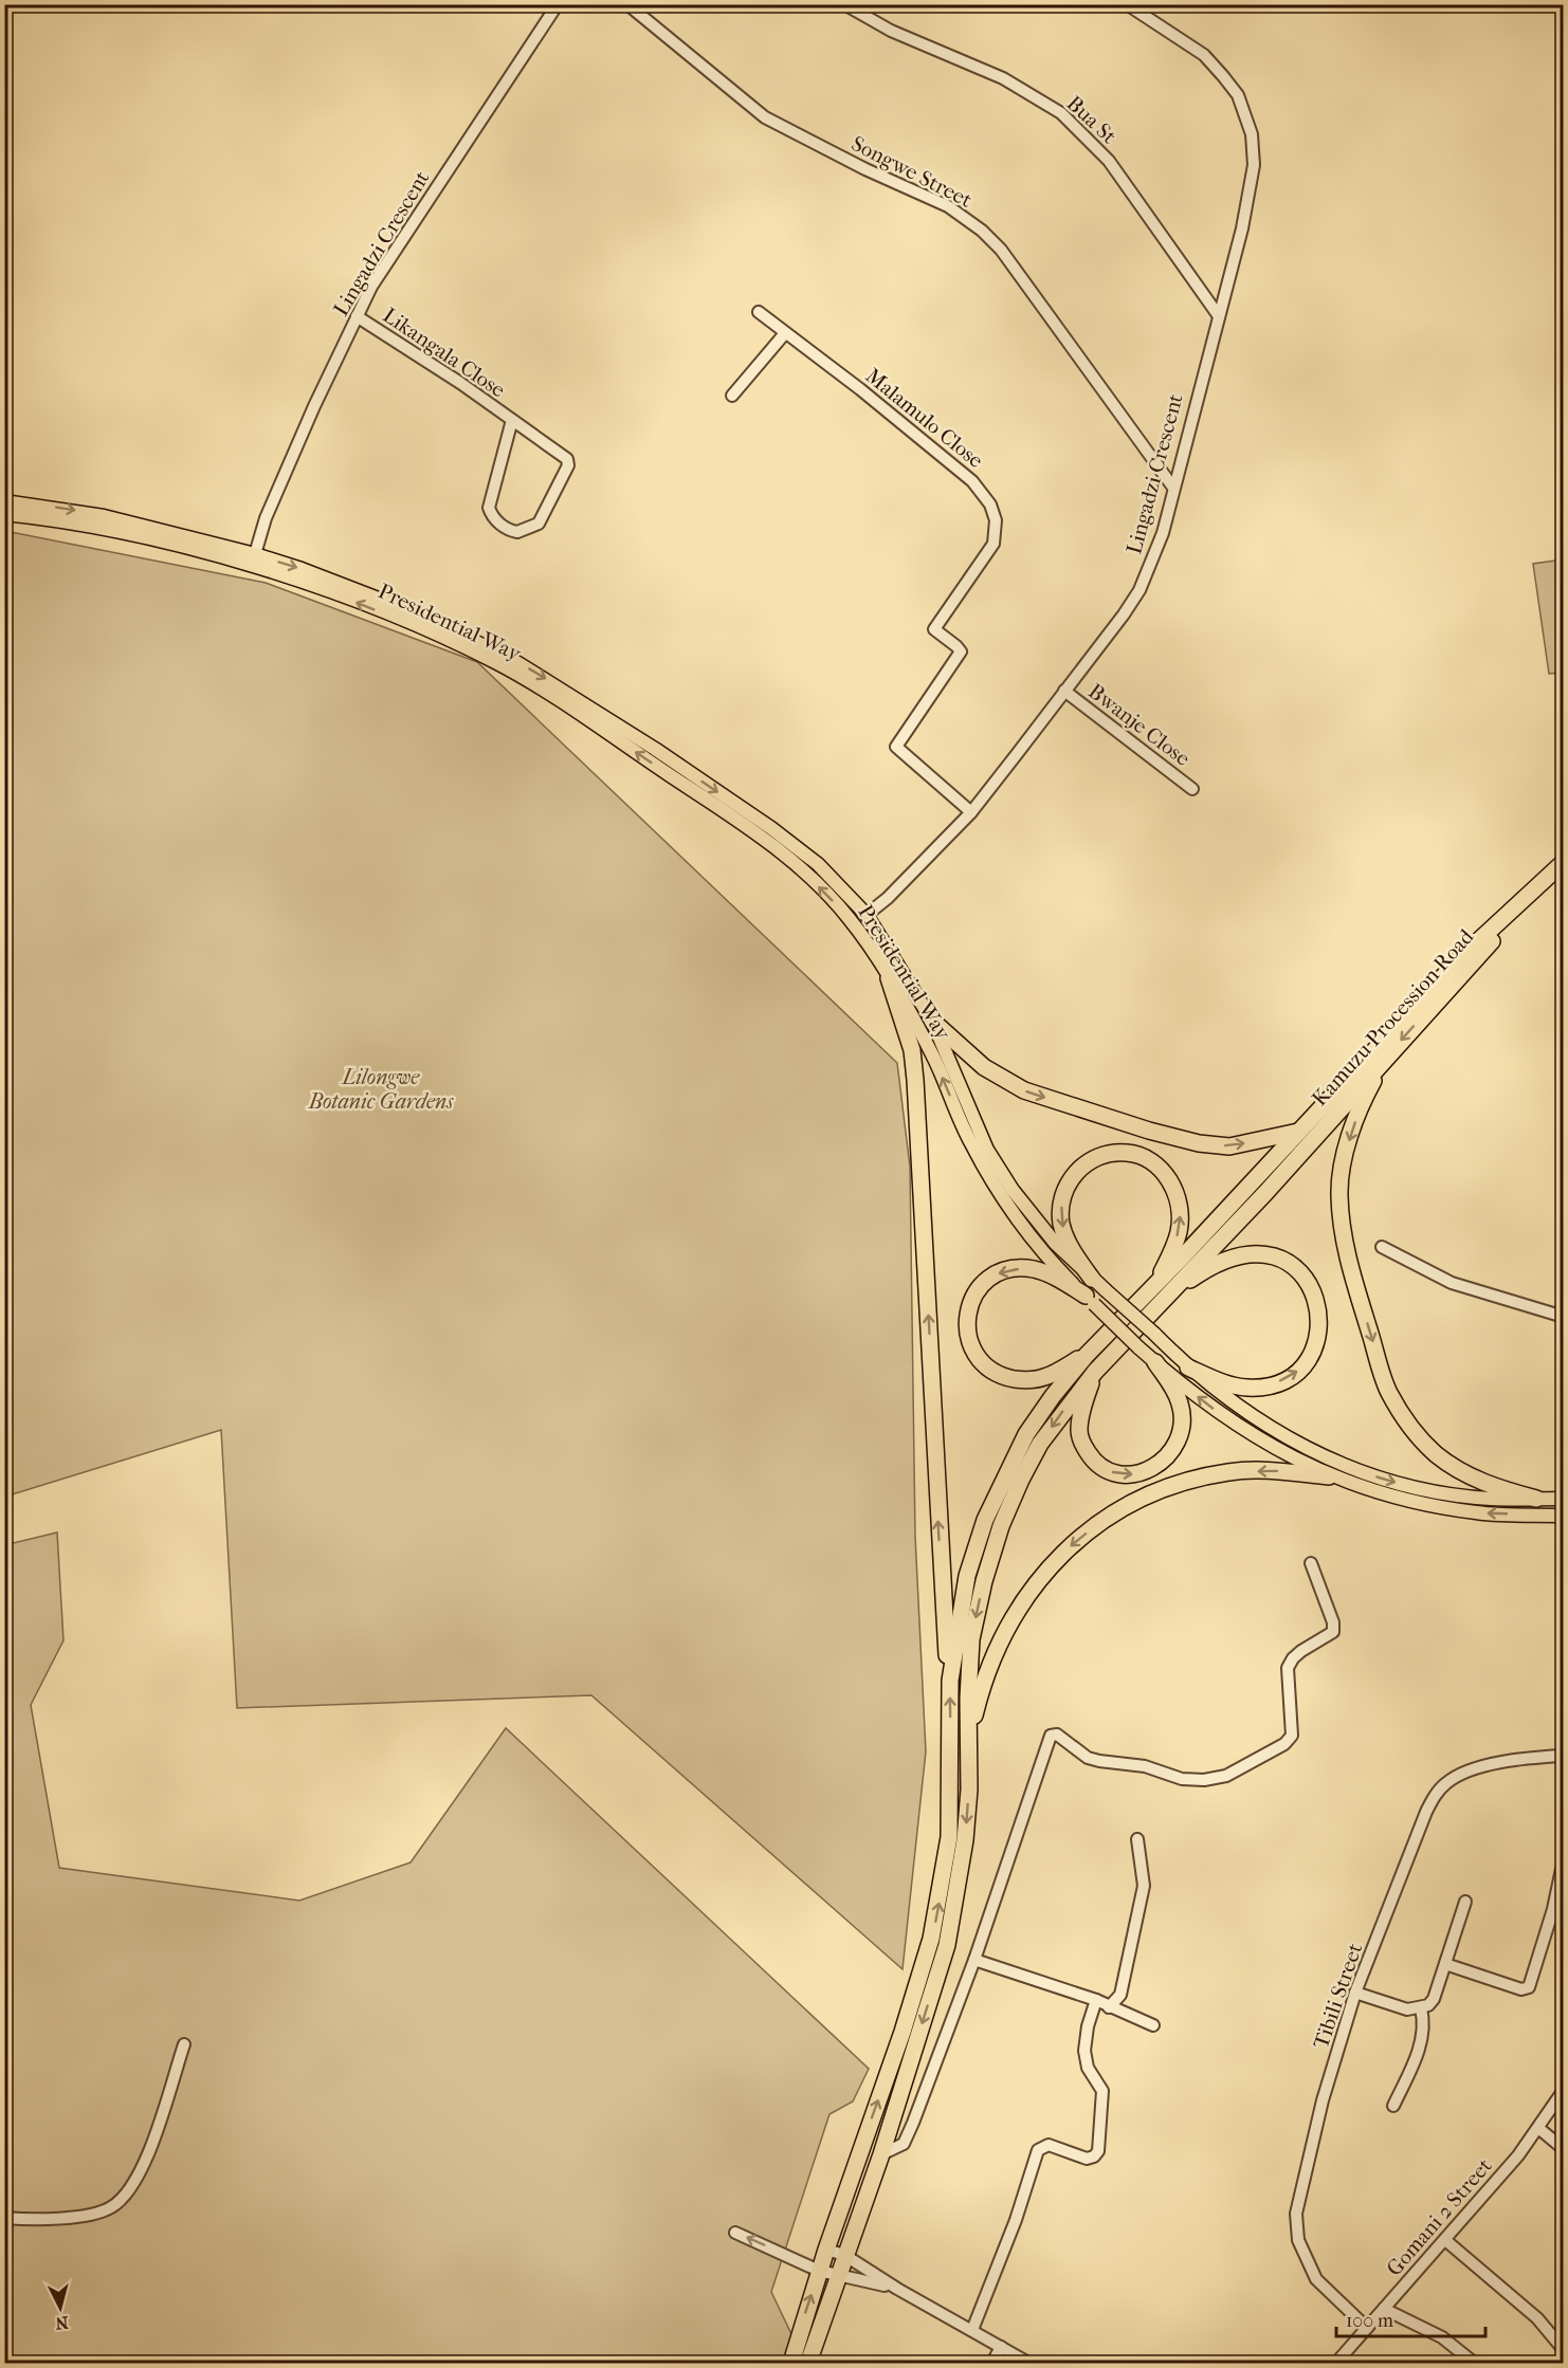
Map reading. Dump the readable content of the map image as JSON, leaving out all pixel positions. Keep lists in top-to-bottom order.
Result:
{
  "streets": {
    "highway": ["Kamuzu Procession Road"],
    "main road": ["Presidential Way"],
    "street": [
      "Bua St",
      "Songwe Street",
      "Lingadzi Crescent",
      "Likangala Close",
      "Malamulo Close",
      "Bwanje Close",
      "Tibili Street",
      "Gomani 2 Street"
    ]
  },
  "crossings": [
    ["Bua St", "Lingadzi Crescent"],
    ["Songwe Street", "Lingadzi Crescent"],
    ["Lingadzi Crescent", "Likangala Close"],
    ["Lingadzi Crescent", "Malamulo Close"],
    ["Lingadzi Crescent", "Presidential Way"],
    ["Lingadzi Crescent", "Bwanje Close"],
    ["Tibili Street", "Gomani 2 Street"]
  ],
  "parks": ["Lilongwe Botanic Gardens"],
  "scale_bar": "100 m",
  "north": "bottom"
}
